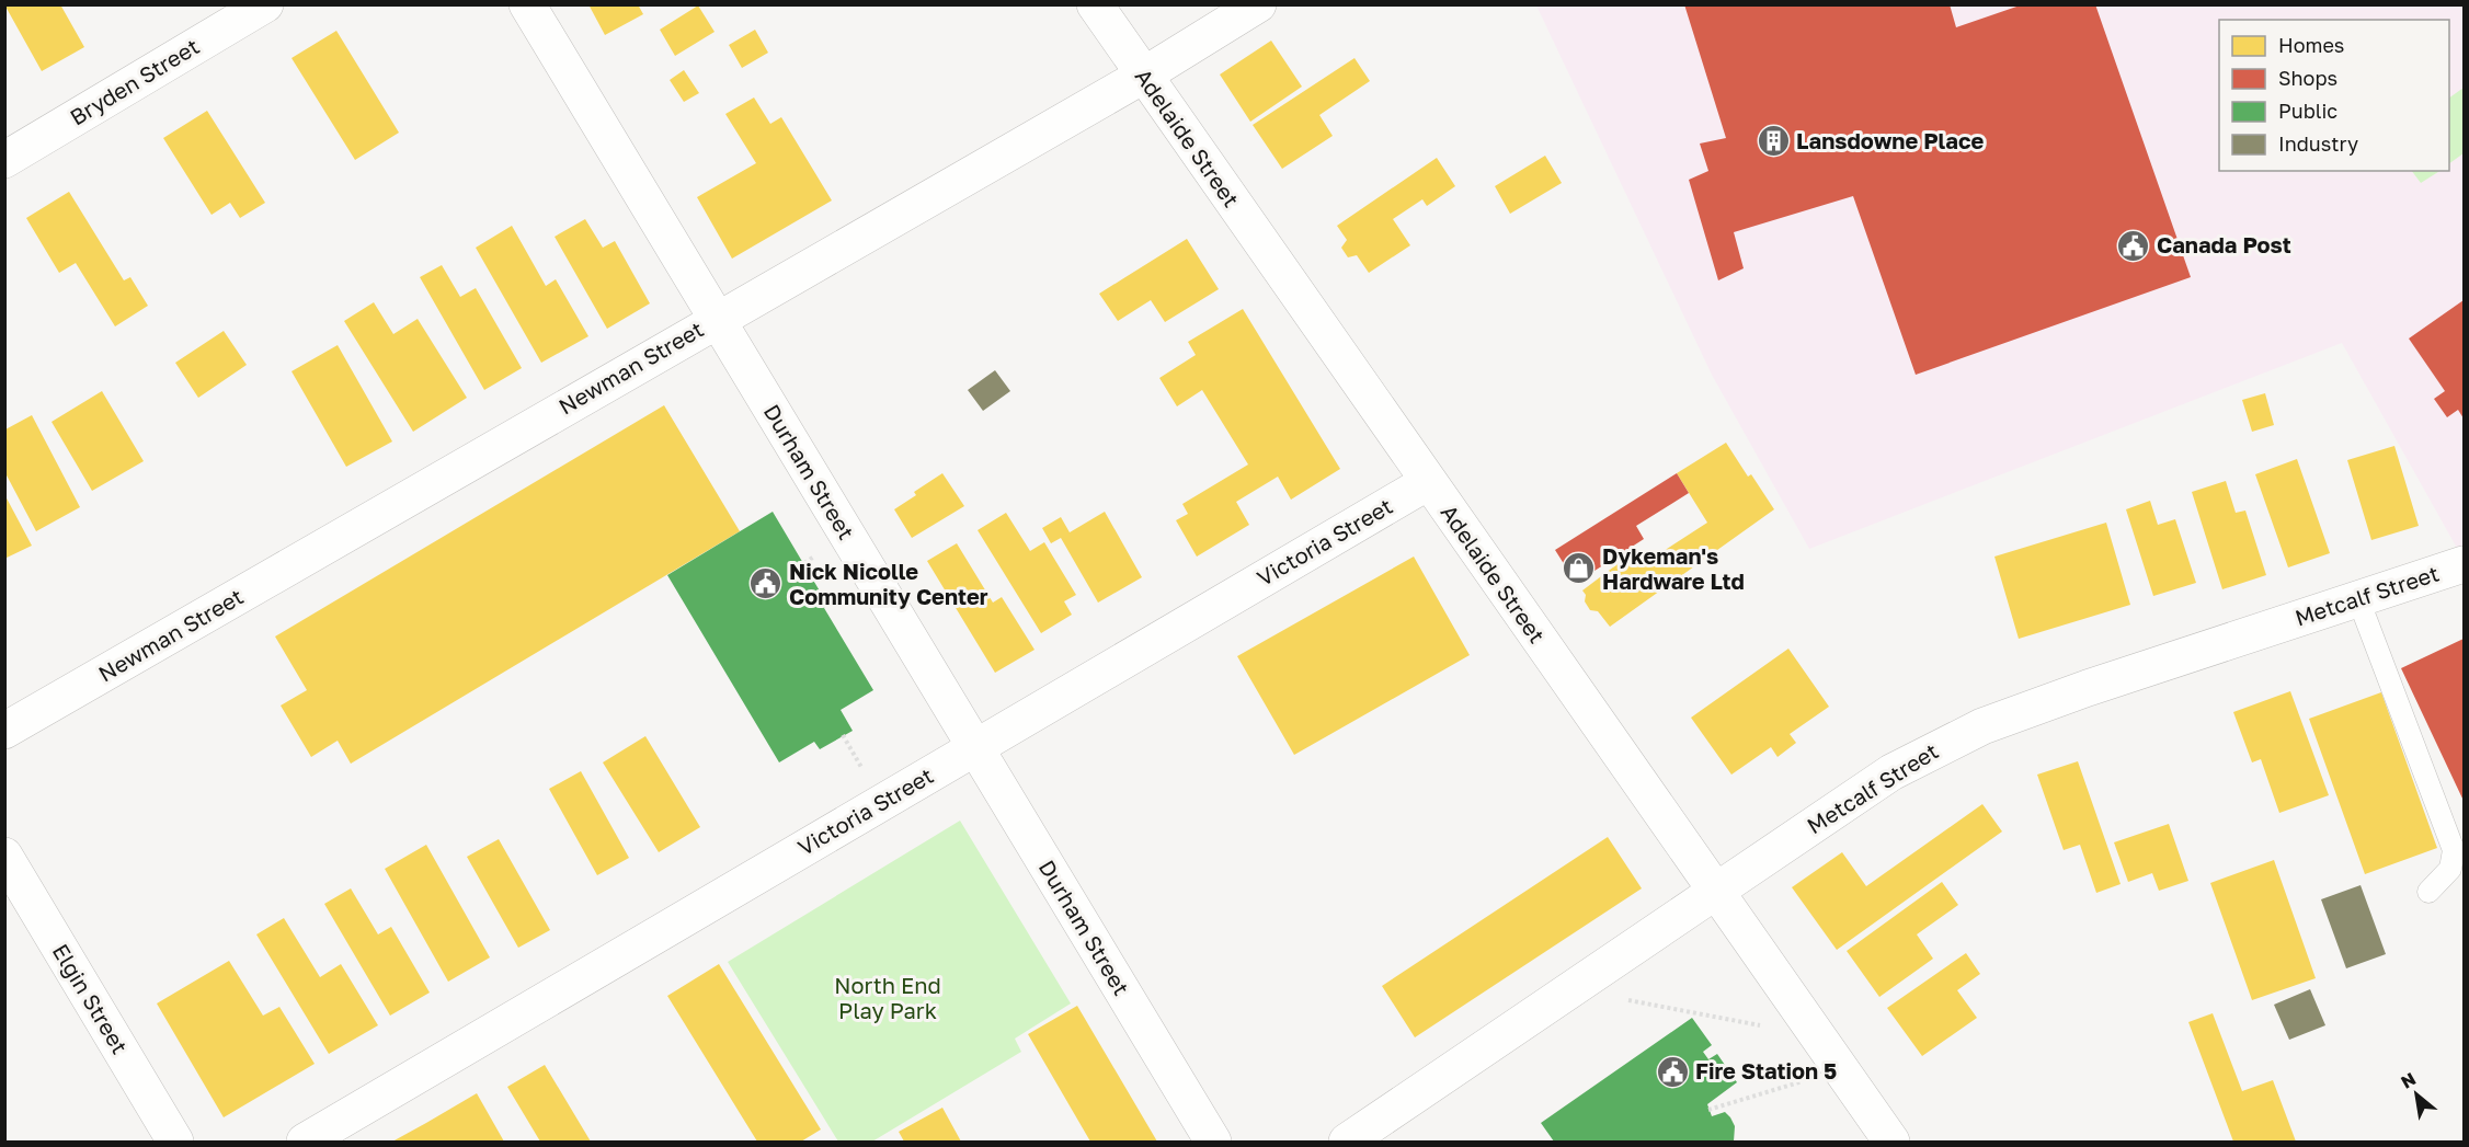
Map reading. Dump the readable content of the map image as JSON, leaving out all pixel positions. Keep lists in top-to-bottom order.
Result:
{
  "streets": {
    "street": [
      "Bryden Street",
      "Adelaide Street",
      "Newman Street",
      "Durham Street",
      "Victoria Street",
      "Metcalf Street",
      "Elgin Street"
    ]
  },
  "crossings": [
    ["Adelaide Street", "Newman Street"],
    ["Adelaide Street", "Victoria Street"],
    ["Adelaide Street", "Metcalf Street"],
    ["Newman Street", "Durham Street"],
    ["Durham Street", "Victoria Street"]
  ],
  "parks": ["North End Play Park"],
  "places": {
    "building": ["Lansdowne Place"],
    "public building": ["Canada Post", "Nick Nicolle Community Center", "Fire Station 5"],
    "shop": ["Dykeman's Hardware Ltd"]
  },
  "legend": [
    "Homes",
    "Shops",
    "Public",
    "Industry"
  ],
  "north": "top left"
}
